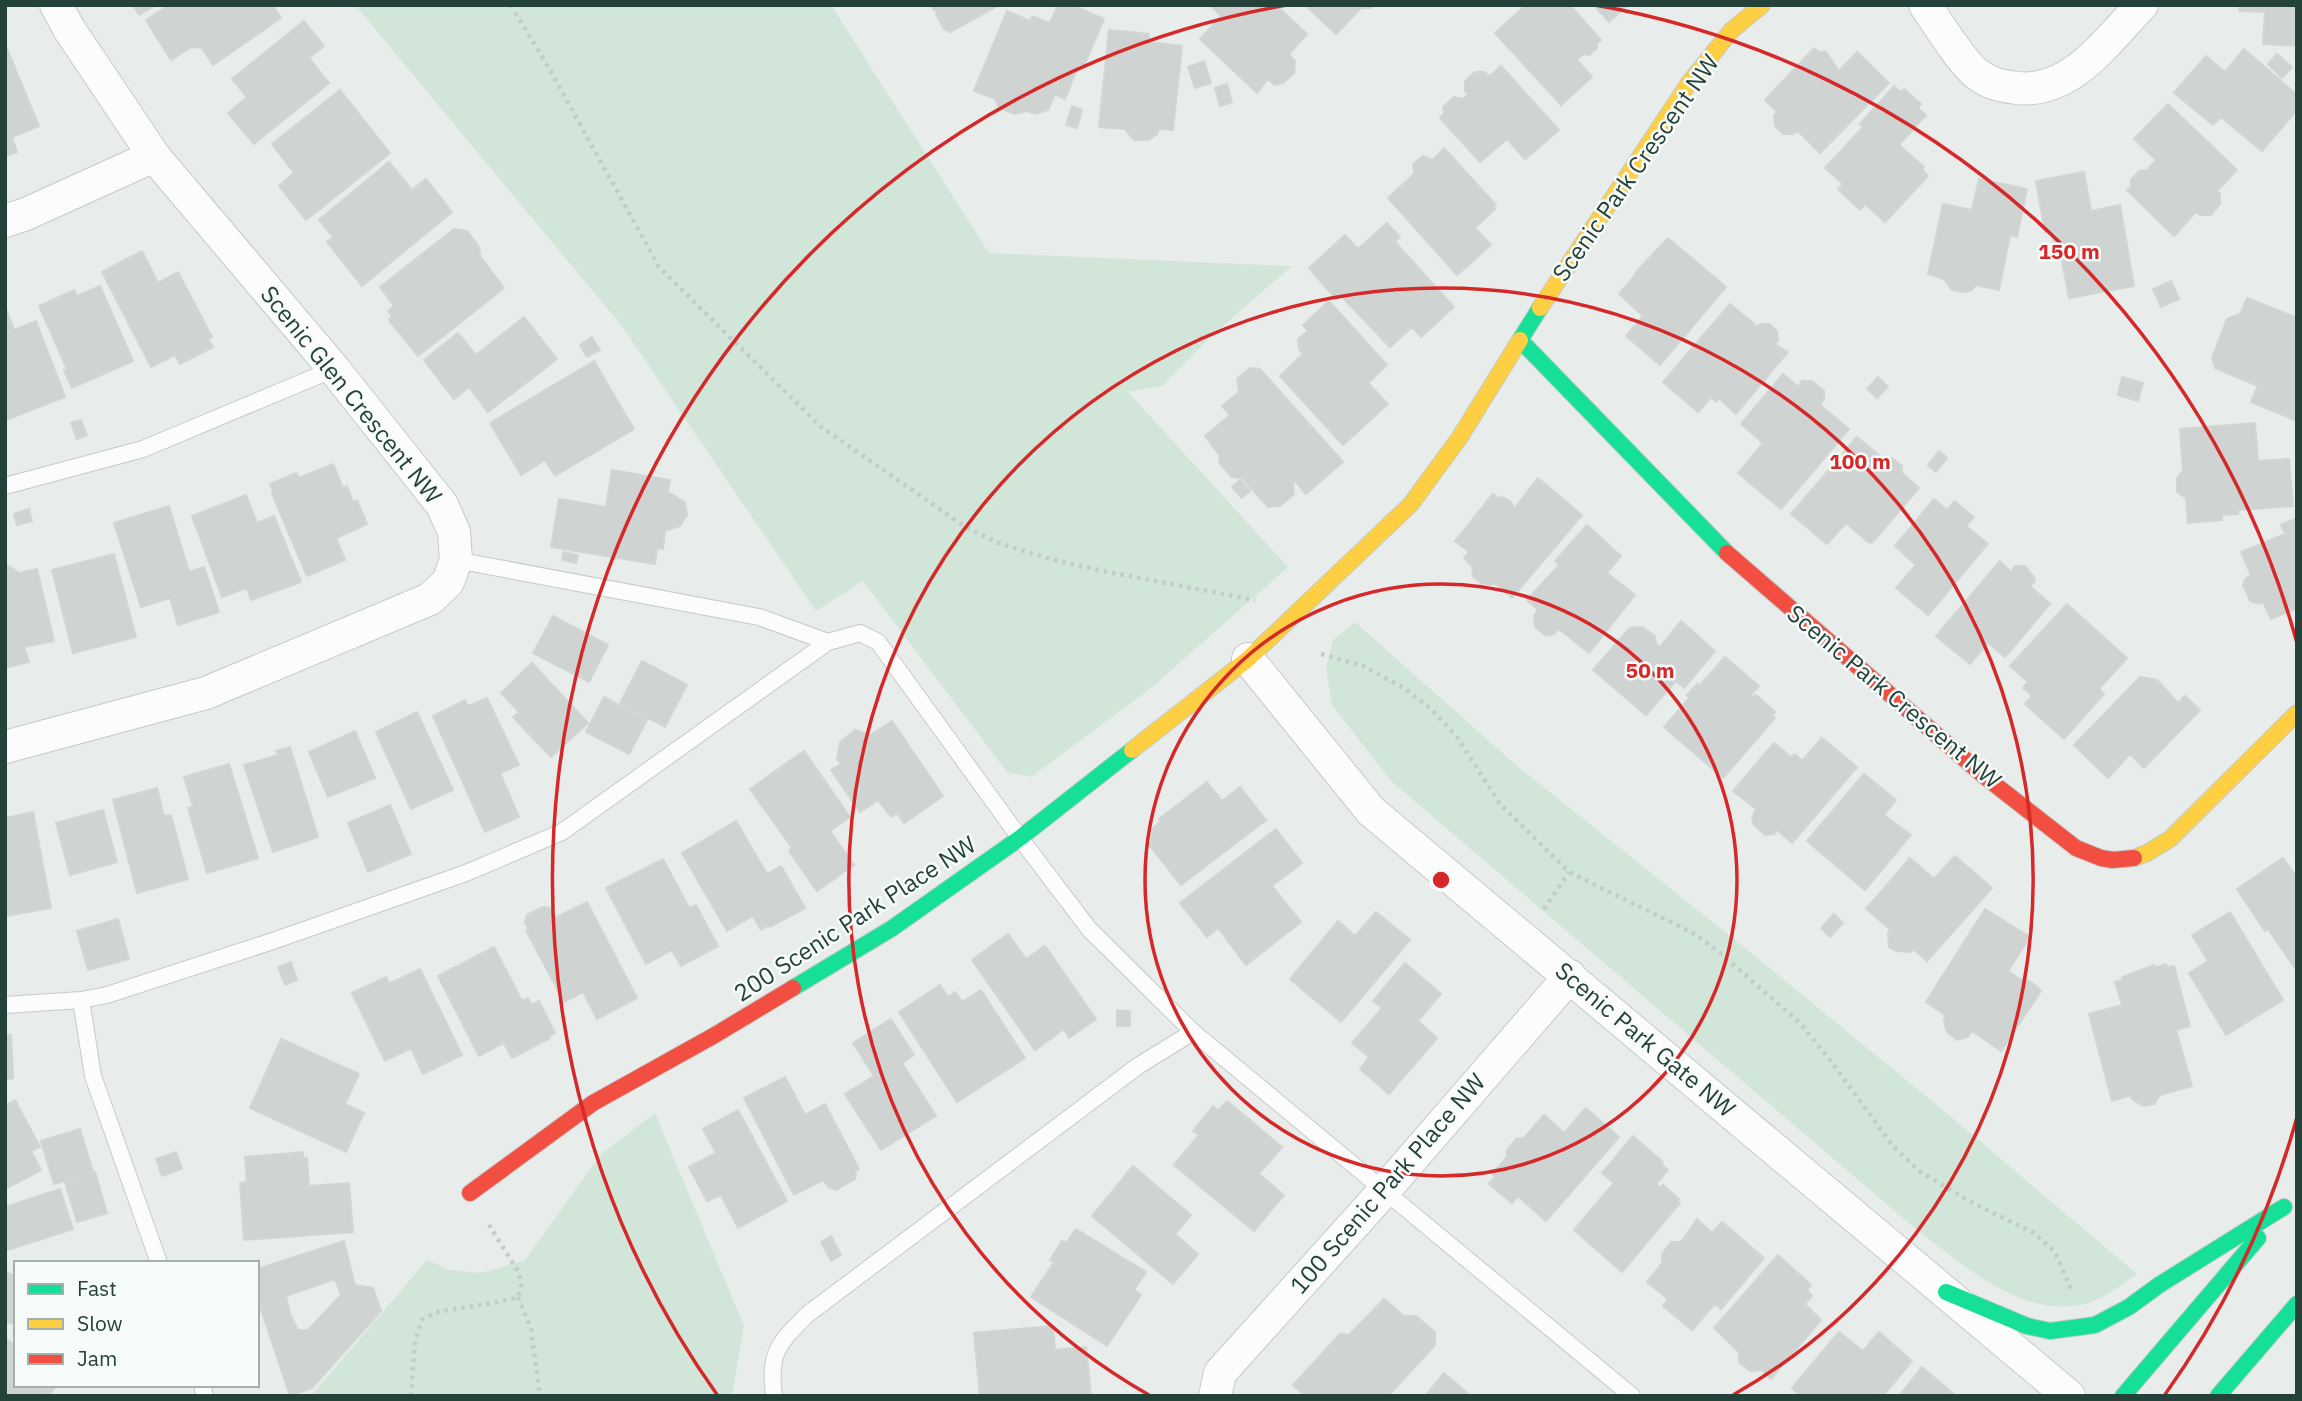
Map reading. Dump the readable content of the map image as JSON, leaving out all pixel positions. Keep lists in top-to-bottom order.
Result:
{
  "streets": {
    "street": [
      "Scenic Park Crescent NW",
      "Scenic Glen Crescent NW",
      "200 Scenic Park Place NW",
      "Scenic Park Gate NW",
      "100 Scenic Park Place NW"
    ]
  },
  "crossings": [
    ["Scenic Park Crescent NW", "200 Scenic Park Place NW"],
    ["Scenic Park Crescent NW", "Scenic Park Gate NW"],
    ["200 Scenic Park Place NW", "Scenic Park Gate NW"],
    ["Scenic Park Gate NW", "100 Scenic Park Place NW"]
  ],
  "legend": ["Fast", "Slow", "Jam"],
  "rings": ["150 m", "100 m", "50 m"]
}
